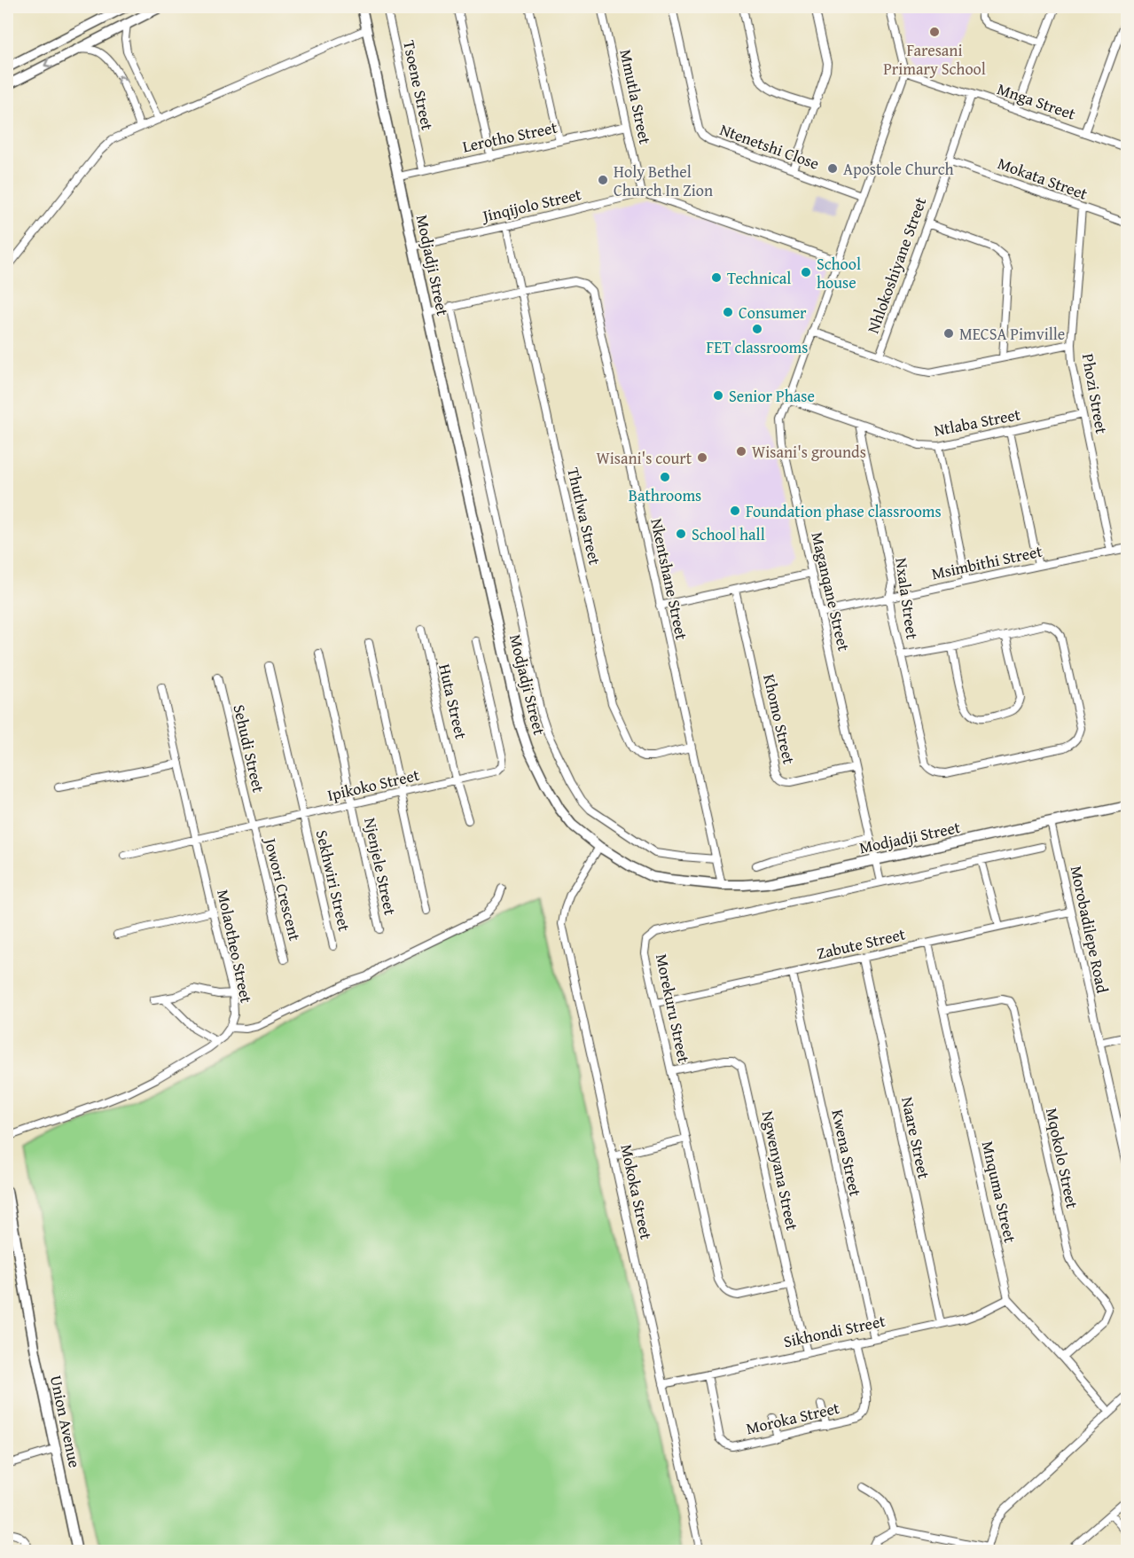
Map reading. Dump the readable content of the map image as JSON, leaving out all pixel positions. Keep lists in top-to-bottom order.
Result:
{
  "streets": {
    "street": [
      "Tsoene Street",
      "Mmutla Street",
      "Mnga Street",
      "Lerotho Street",
      "Ntenetshi Close",
      "Mokata Street",
      "Jinqijolo Street",
      "Modjadji Street",
      "Nhlokoshiyane Street",
      "Phozi Street",
      "Ntlaba Street",
      "Thutlwa Street",
      "Msimbithi Street",
      "Nkentshane Street",
      "Maganqane Street",
      "Nxala Street",
      "Huta Street",
      "Khomo Street",
      "Sehudi Street",
      "Ipikoko Street",
      "Njenjele Street",
      "Sekhwiri Street",
      "Jowori Crescent",
      "Morobadilepe Road",
      "Zabute Street",
      "Molaotheo Street",
      "Morekuru Street",
      "Naare Street",
      "Kwena Street",
      "Mqokolo Street",
      "Ngwenyana Street",
      "Mokoka Street",
      "Mnquma Street",
      "Sikhondi Street",
      "Moroka Street",
      "Union Avenue"
    ]
  },
  "crossings": [
    ["Tsoene Street", "Lerotho Street"],
    ["Mmutla Street", "Lerotho Street"],
    ["Mmutla Street", "Jinqijolo Street"],
    ["Mnga Street", "Nhlokoshiyane Street"],
    ["Mnga Street", "Maganqane Street"],
    ["Lerotho Street", "Modjadji Street"],
    ["Ntenetshi Close", "Maganqane Street"],
    ["Mokata Street", "Nhlokoshiyane Street"],
    ["Mokata Street", "Phozi Street"],
    ["Jinqijolo Street", "Modjadji Street"],
    ["Jinqijolo Street", "Thutlwa Street"],
    ["Jinqijolo Street", "Maganqane Street"],
    ["Modjadji Street", "Nkentshane Street"],
    ["Modjadji Street", "Maganqane Street"],
    ["Modjadji Street", "Morobadilepe Road"],
    ["Modjadji Street", "Mokoka Street"],
    ["Phozi Street", "Ntlaba Street"],
    ["Phozi Street", "Msimbithi Street"],
    ["Ntlaba Street", "Maganqane Street"],
    ["Ntlaba Street", "Nxala Street"],
    ["Thutlwa Street", "Nkentshane Street"],
    ["Msimbithi Street", "Maganqane Street"],
    ["Msimbithi Street", "Nxala Street"],
    ["Maganqane Street", "Khomo Street"],
    ["Maganqane Street", "Morekuru Street"],
    ["Huta Street", "Ipikoko Street"],
    ["Sehudi Street", "Ipikoko Street"],
    ["Sehudi Street", "Jowori Crescent"],
    ["Ipikoko Street", "Njenjele Street"],
    ["Ipikoko Street", "Sekhwiri Street"],
    ["Ipikoko Street", "Jowori Crescent"],
    ["Ipikoko Street", "Molaotheo Street"],
    ["Morobadilepe Road", "Zabute Street"],
    ["Zabute Street", "Morekuru Street"],
    ["Zabute Street", "Naare Street"],
    ["Zabute Street", "Kwena Street"],
    ["Zabute Street", "Mnquma Street"],
    ["Morekuru Street", "Ngwenyana Street"],
    ["Naare Street", "Sikhondi Street"],
    ["Kwena Street", "Sikhondi Street"],
    ["Mqokolo Street", "Mnquma Street"],
    ["Ngwenyana Street", "Sikhondi Street"],
    ["Mokoka Street", "Sikhondi Street"],
    ["Mnquma Street", "Sikhondi Street"],
    ["Sikhondi Street", "Moroka Street"]
  ],
  "places": [
    "Faresani Primary School",
    "Apostole Church",
    "Holy Bethel Church In Zion",
    "School house",
    "Technical",
    "Consumer",
    "FET classrooms",
    "MECSA Pimville",
    "Senior Phase",
    "Wisani's grounds",
    "Wisani's court",
    "Bathrooms",
    "Foundation phase classrooms",
    "School hall"
  ]
}
